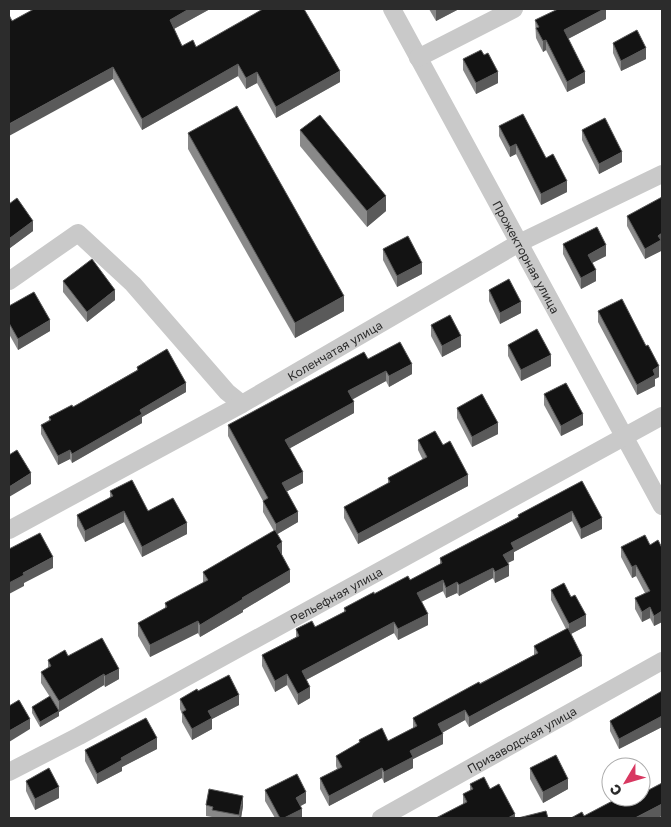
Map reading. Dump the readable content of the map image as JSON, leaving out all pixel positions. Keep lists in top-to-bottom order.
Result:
{
  "streets": {
    "street": [
      "Прожекторная улица",
      "Коленчатая улица",
      "Рельефная улица",
      "Призаводская улица"
    ]
  },
  "crossings": [
    ["Прожекторная улица", "Коленчатая улица"],
    ["Прожекторная улица", "Рельефная улица"]
  ],
  "north": "bottom left"
}
